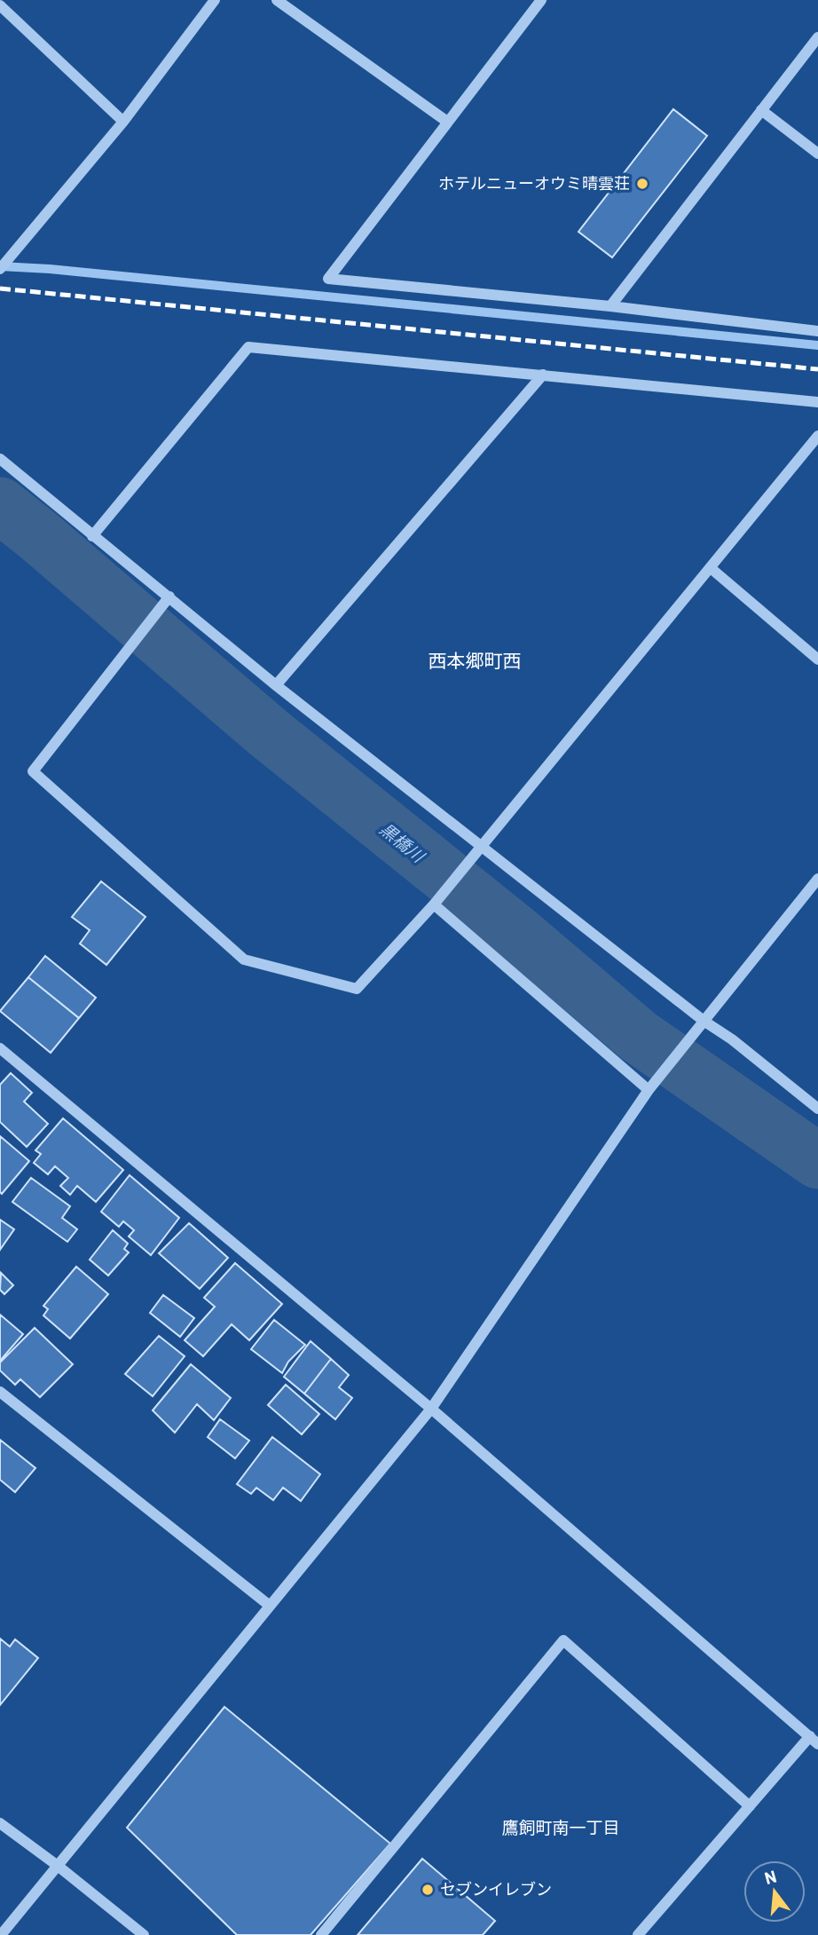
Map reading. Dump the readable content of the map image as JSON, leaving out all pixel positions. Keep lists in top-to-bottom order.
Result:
{
  "districts": ["西本郷町西", "鷹飼町南一丁目"],
  "water": ["黒橋川"],
  "places": ["ホテルニューオウミ晴雲荘", "セブンイレブン"],
  "north": "top"
}
